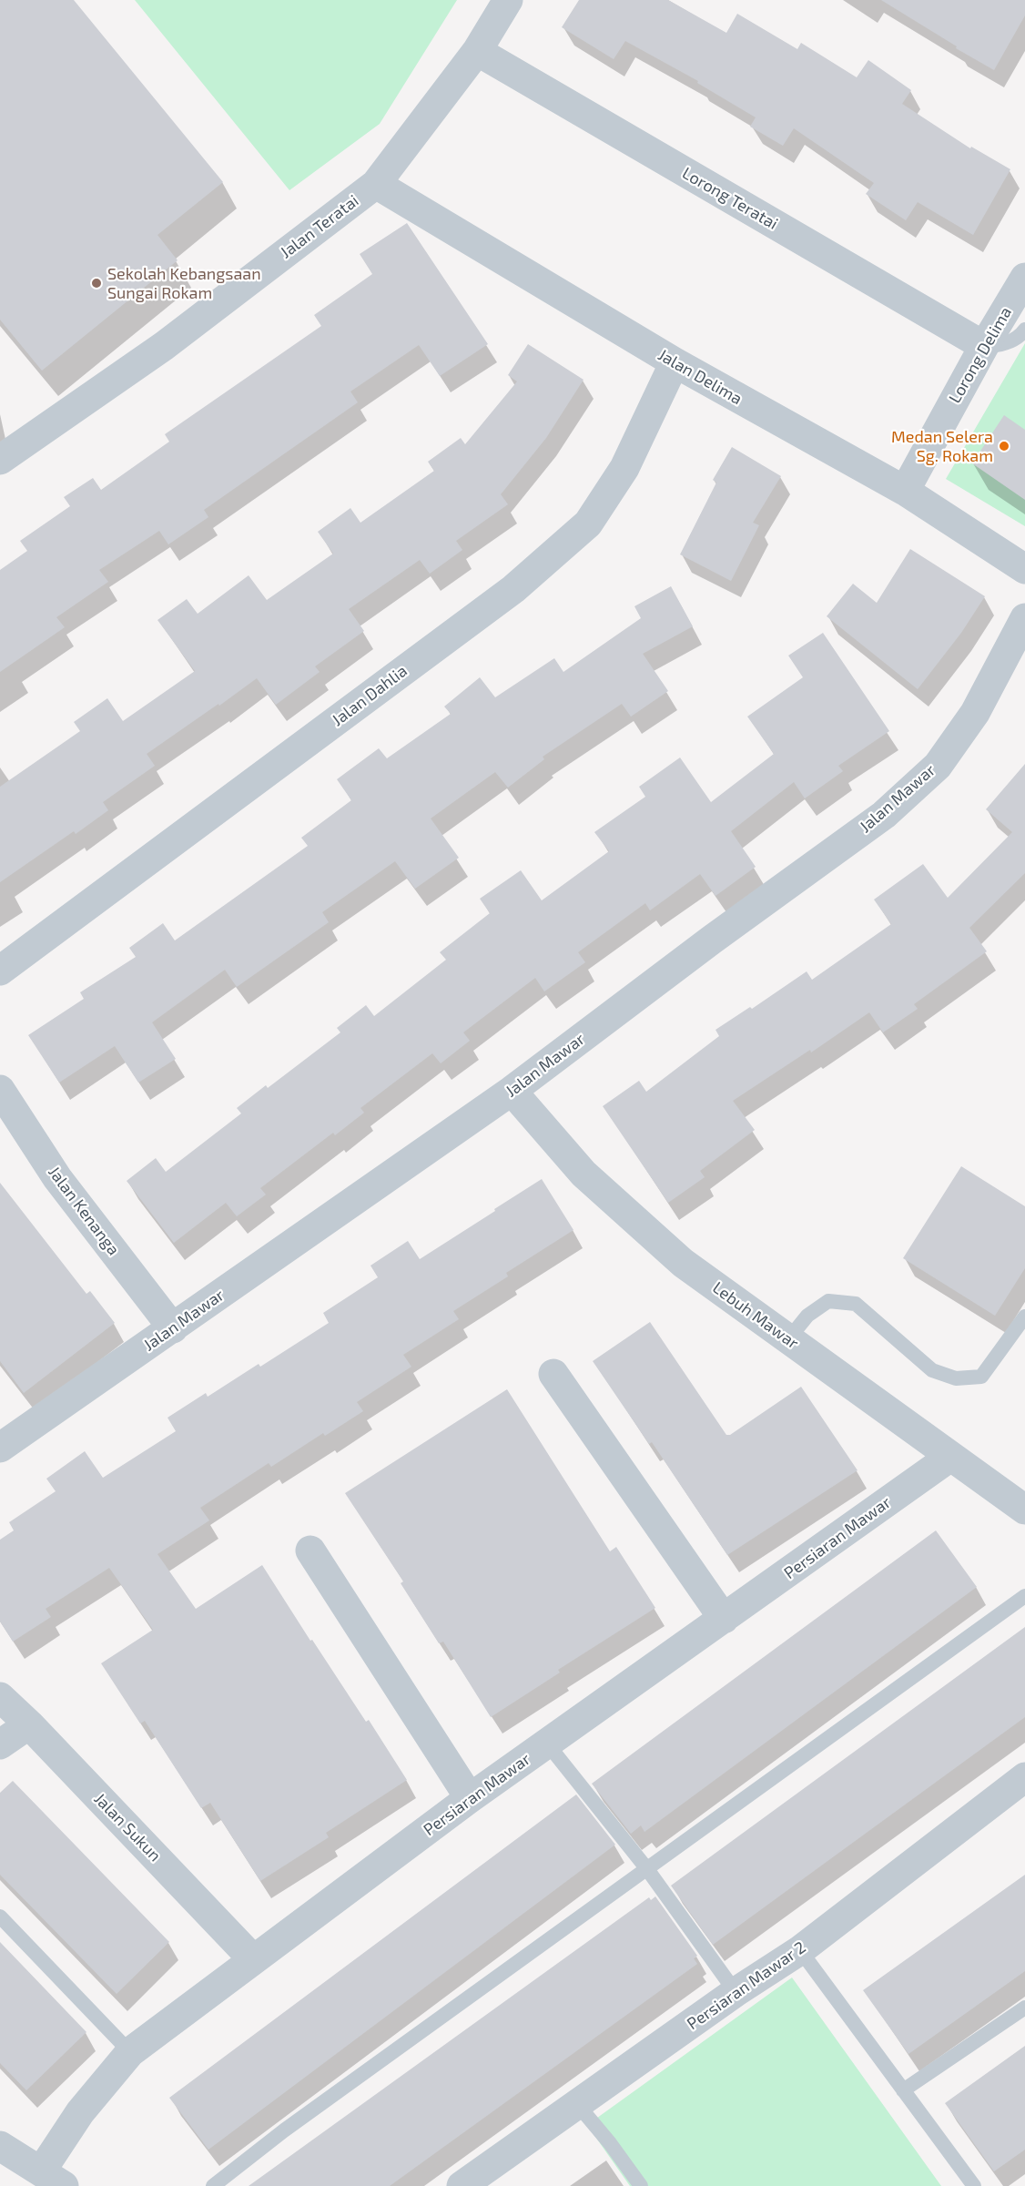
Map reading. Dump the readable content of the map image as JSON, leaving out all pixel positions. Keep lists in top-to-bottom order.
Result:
{
  "streets": {
    "street": [
      "Lorong Teratai",
      "Jalan Teratai",
      "Lorong Delima",
      "Jalan Delima",
      "Jalan Dahlia",
      "Jalan Mawar",
      "Jalan Kenanga",
      "Lebuh Mawar",
      "Persiaran Mawar",
      "Jalan Sukun",
      "Persiaran Mawar 2"
    ]
  },
  "crossings": [
    ["Lorong Teratai", "Jalan Teratai"],
    ["Lorong Teratai", "Lorong Delima"],
    ["Jalan Teratai", "Jalan Delima"],
    ["Lorong Delima", "Jalan Delima"],
    ["Jalan Delima", "Jalan Dahlia"],
    ["Jalan Mawar", "Jalan Kenanga"],
    ["Jalan Mawar", "Lebuh Mawar"],
    ["Lebuh Mawar", "Persiaran Mawar"],
    ["Persiaran Mawar", "Jalan Sukun"]
  ],
  "places": ["Sekolah Kebangsaan Sungai Rokam", "Medan Selera Sg. Rokam"]
}
